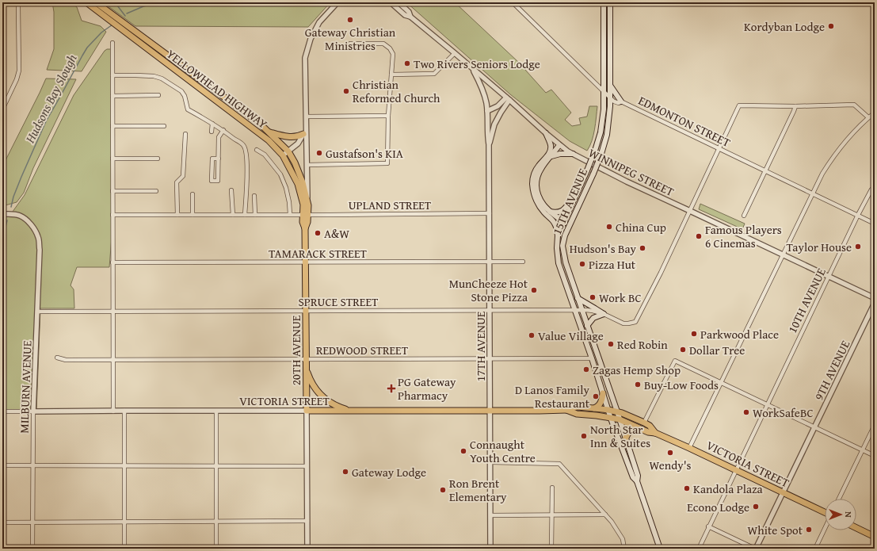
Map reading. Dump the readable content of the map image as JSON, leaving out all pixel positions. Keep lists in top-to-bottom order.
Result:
{
  "streets": {
    "highway": ["YELLOWHEAD HIGHWAY", "20TH AVENUE", "VICTORIA STREET"],
    "main road": ["15TH AVENUE"],
    "street": [
      "EDMONTON STREET",
      "WINNIPEG STREET",
      "UPLAND STREET",
      "TAMARACK STREET",
      "10TH AVENUE",
      "SPRUCE STREET",
      "17TH AVENUE",
      "REDWOOD STREET",
      "9TH AVENUE",
      "MILBURN AVENUE"
    ]
  },
  "crossings": [
    ["YELLOWHEAD HIGHWAY", "UPLAND STREET"],
    ["YELLOWHEAD HIGHWAY", "20TH AVENUE"],
    ["EDMONTON STREET", "15TH AVENUE"],
    ["EDMONTON STREET", "10TH AVENUE"],
    ["WINNIPEG STREET", "10TH AVENUE"],
    ["WINNIPEG STREET", "SPRUCE STREET"],
    ["WINNIPEG STREET", "17TH AVENUE"],
    ["15TH AVENUE", "SPRUCE STREET"],
    ["15TH AVENUE", "REDWOOD STREET"],
    ["15TH AVENUE", "VICTORIA STREET"],
    ["UPLAND STREET", "17TH AVENUE"],
    ["UPLAND STREET", "20TH AVENUE"],
    ["TAMARACK STREET", "17TH AVENUE"],
    ["TAMARACK STREET", "20TH AVENUE"],
    ["10TH AVENUE", "VICTORIA STREET"],
    ["SPRUCE STREET", "17TH AVENUE"],
    ["SPRUCE STREET", "20TH AVENUE"],
    ["SPRUCE STREET", "MILBURN AVENUE"],
    ["17TH AVENUE", "REDWOOD STREET"],
    ["17TH AVENUE", "VICTORIA STREET"],
    ["REDWOOD STREET", "20TH AVENUE"],
    ["20TH AVENUE", "VICTORIA STREET"],
    ["9TH AVENUE", "VICTORIA STREET"],
    ["MILBURN AVENUE", "VICTORIA STREET"]
  ],
  "water": ["Hudsons Bay Slough"],
  "places": {
    "other": [
      "Gateway Christian Ministries",
      "Kordyban Lodge",
      "Two Rivers Seniors Lodge",
      "Christian Reformed Church",
      "Gustafson's KIA",
      "China Cup",
      "A&W",
      "Famous Players 6 Cinemas",
      "Taylor House",
      "Hudson's Bay",
      "Pizza Hut",
      "MunCheeze Hot Stone Pizza",
      "Work BC",
      "Parkwood Place",
      "Value Village",
      "Red Robin",
      "Dollar Tree",
      "Zagas Hemp Shop",
      "Buy-Low Foods",
      "D Lanos Family Restaurant",
      "WorkSafeBC",
      "North Star Inn & Suites",
      "Connaught Youth Centre",
      "Wendy's",
      "Gateway Lodge",
      "Kandola Plaza",
      "Ron Brent Elementary",
      "Econo Lodge",
      "White Spot"
    ],
    "health": ["PG Gateway Pharmacy"]
  },
  "north": "right"
}
